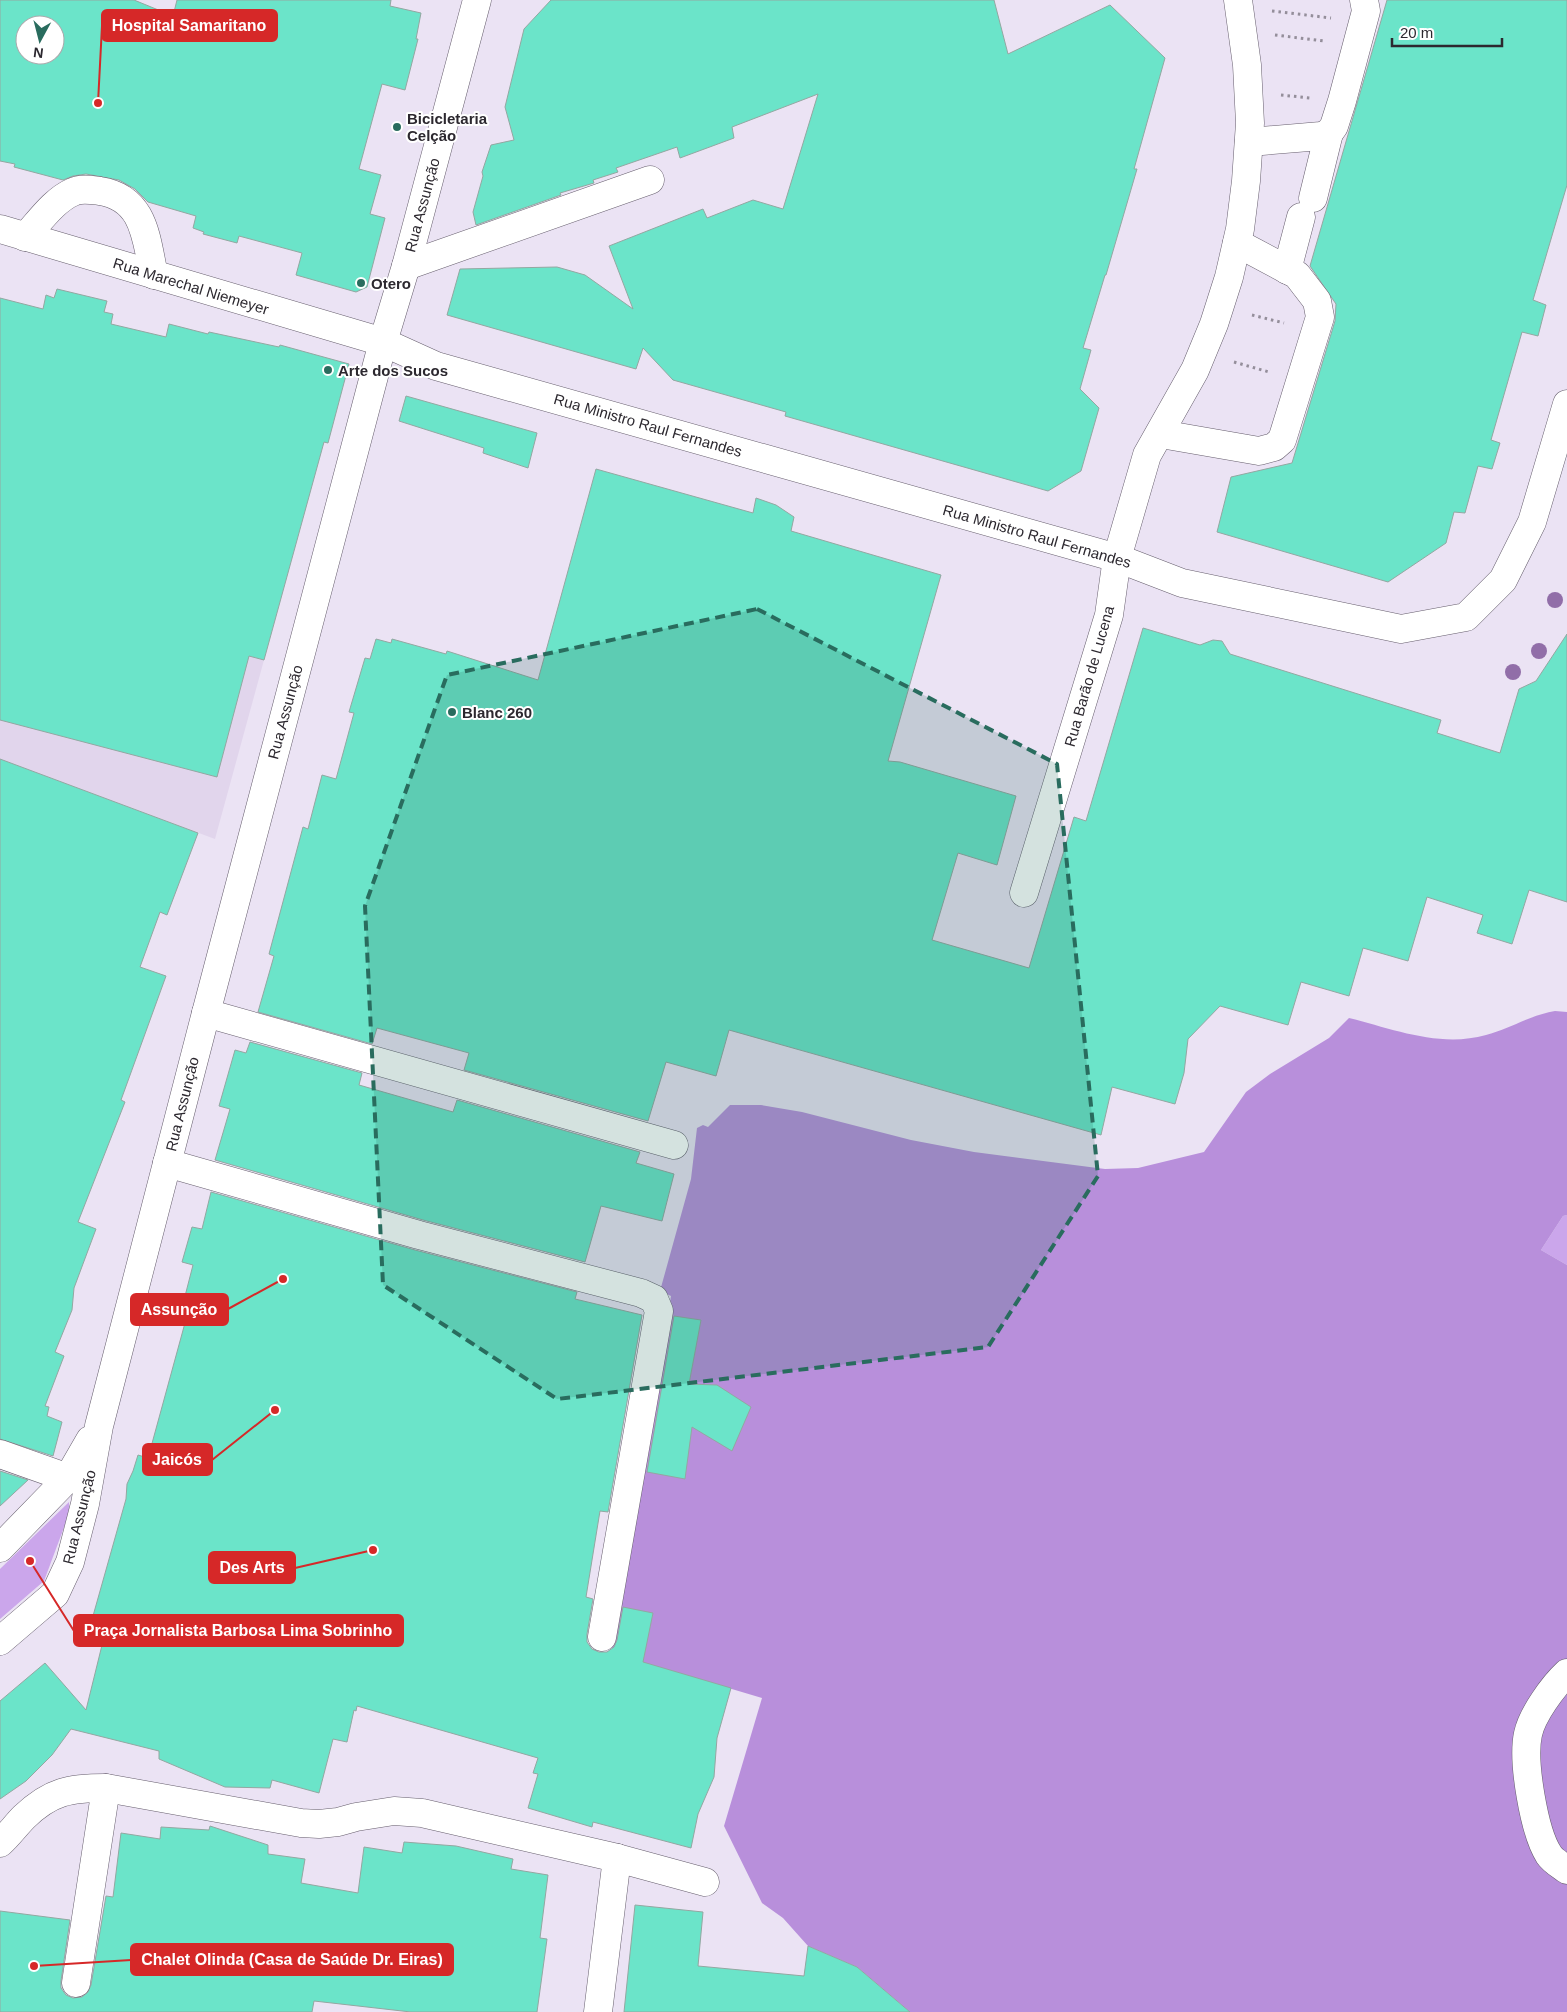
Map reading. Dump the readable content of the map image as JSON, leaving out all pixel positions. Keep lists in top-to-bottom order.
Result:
{
  "streets": {
    "street": [
      "Rua Assunção",
      "Rua Marechal Niemeyer",
      "Rua Ministro Raul Fernandes",
      "Rua Barão de Lucena"
    ]
  },
  "crossings": [
    ["Rua Assunção", "Rua Marechal Niemeyer"],
    ["Rua Assunção", "Rua Ministro Raul Fernandes"],
    ["Rua Marechal Niemeyer", "Rua Ministro Raul Fernandes"],
    ["Rua Ministro Raul Fernandes", "Rua Barão de Lucena"]
  ],
  "places": [
    "Hospital Samaritano",
    "Bicicletaria Celção",
    "Otero",
    "Arte dos Sucos",
    "Blanc 260",
    "Assunção",
    "Jaicós",
    "Des Arts",
    "Praça Jornalista Barbosa Lima Sobrinho",
    "Chalet Olinda (Casa de Saúde Dr. Eiras)"
  ],
  "scale_bar": "20 m",
  "north": "bottom"
}
